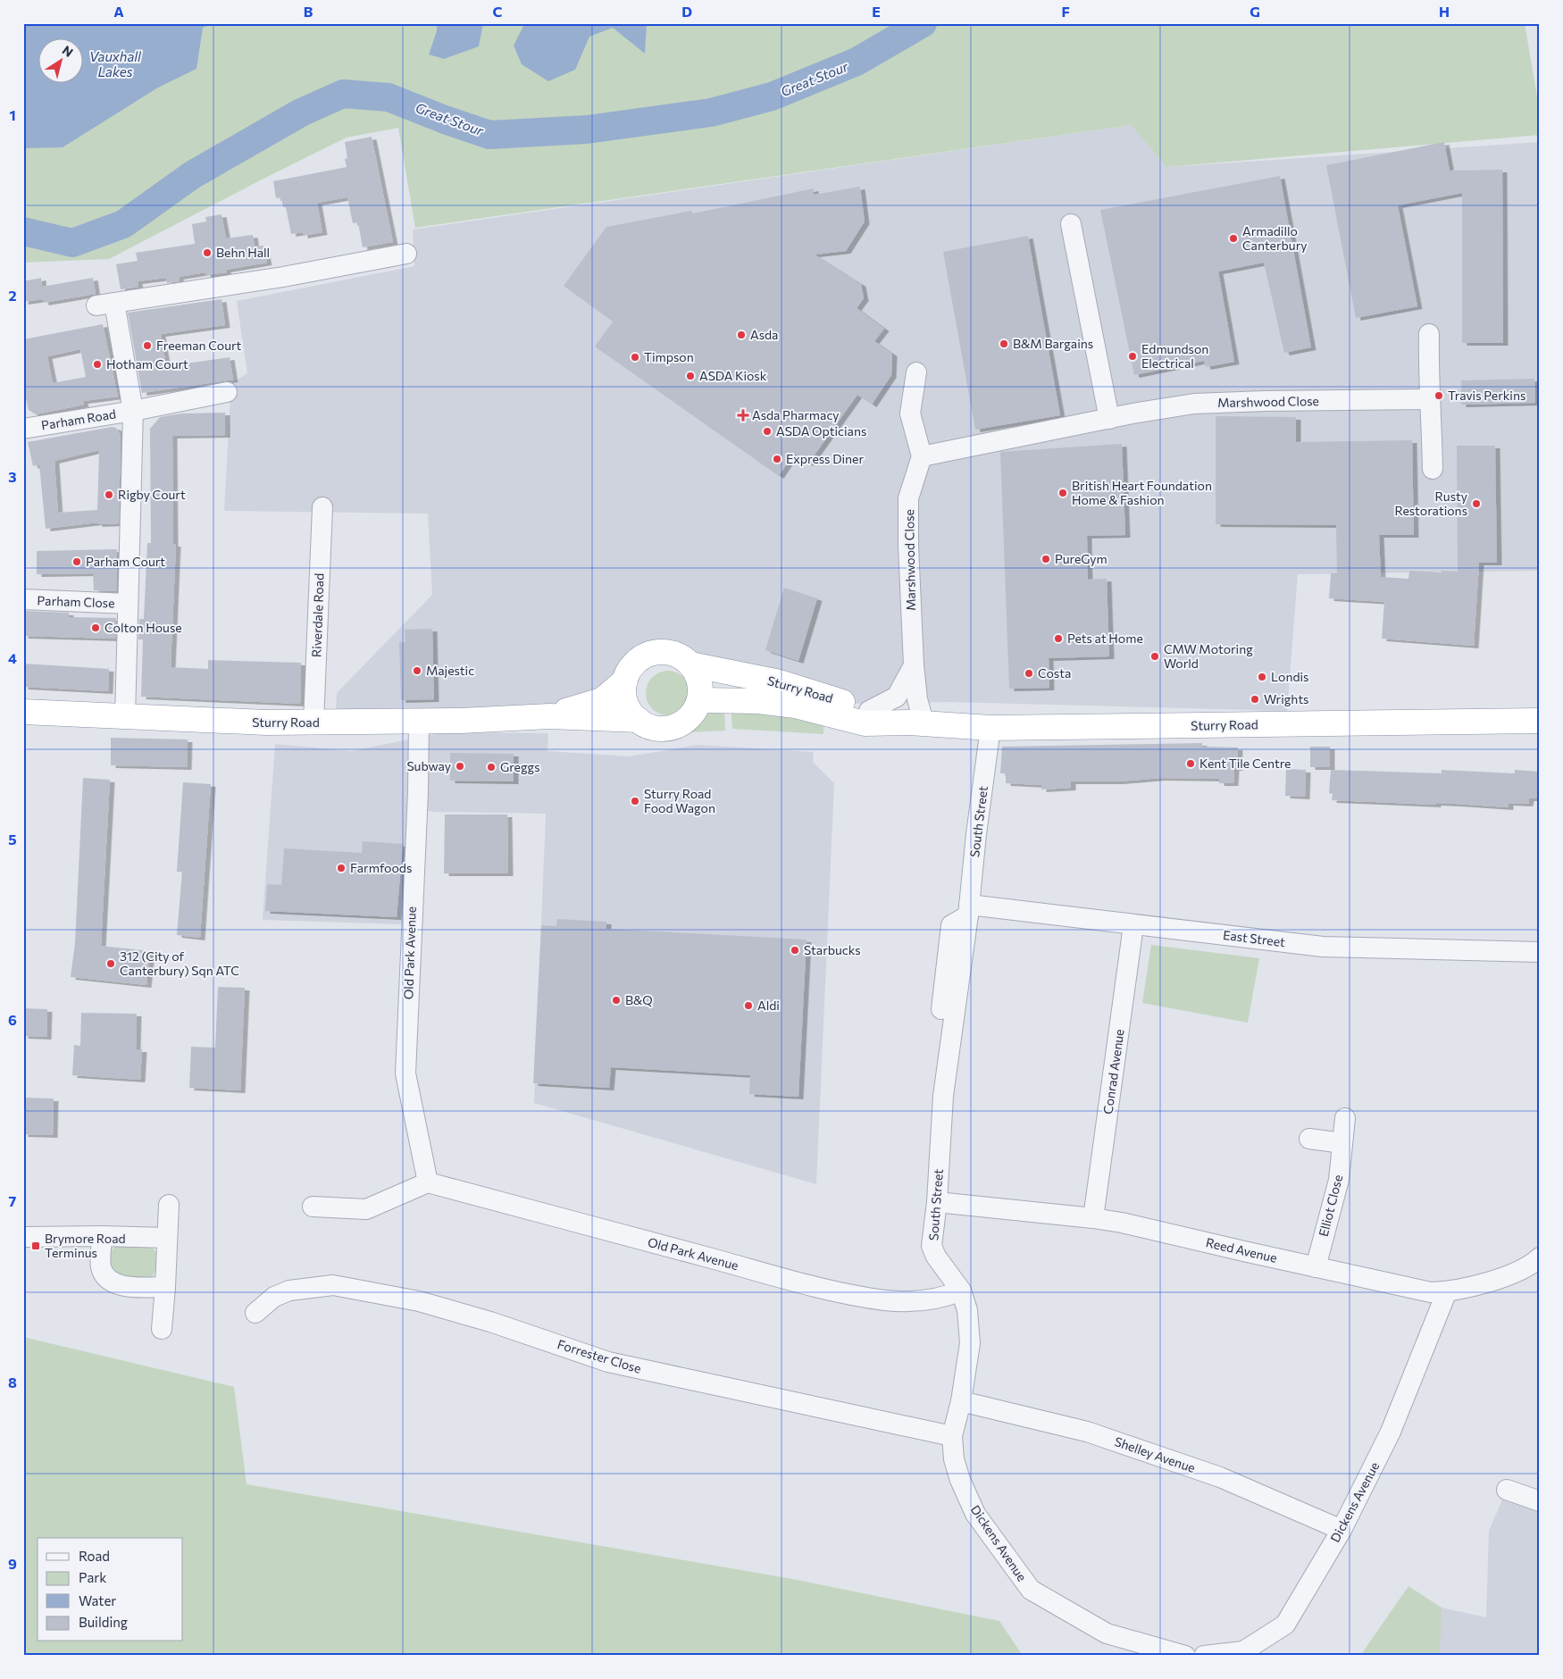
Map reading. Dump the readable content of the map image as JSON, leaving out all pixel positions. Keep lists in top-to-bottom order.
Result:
{
  "streets": {
    "highway": ["Sturry Road"],
    "street": [
      "Marshwood Close",
      "Parham Road",
      "Parham Close",
      "Riverdale Road",
      "South Street",
      "East Street",
      "Old Park Avenue",
      "Conrad Avenue",
      "Elliot Close",
      "Reed Avenue",
      "Forrester Close",
      "Shelley Avenue",
      "Dickens Avenue"
    ]
  },
  "crossings": [
    ["Marshwood Close", "Sturry Road"],
    ["Parham Road", "Parham Close"],
    ["Parham Road", "Sturry Road"],
    ["Riverdale Road", "Sturry Road"],
    ["Sturry Road", "South Street"],
    ["Sturry Road", "Old Park Avenue"],
    ["South Street", "East Street"],
    ["South Street", "Old Park Avenue"],
    ["South Street", "Reed Avenue"],
    ["South Street", "Forrester Close"],
    ["South Street", "Shelley Avenue"],
    ["South Street", "Dickens Avenue"],
    ["East Street", "Conrad Avenue"],
    ["Conrad Avenue", "Reed Avenue"],
    ["Elliot Close", "Reed Avenue"],
    ["Reed Avenue", "Dickens Avenue"],
    ["Forrester Close", "Dickens Avenue"],
    ["Shelley Avenue", "Dickens Avenue"]
  ],
  "water": ["Vauxhall Lakes", "Great Stour"],
  "places": {
    "other": [
      "Armadillo Canterbury",
      "Behn Hall",
      "Asda",
      "B&M Bargains",
      "Freeman Court",
      "Edmundson Electrical",
      "Timpson",
      "Hotham Court",
      "ASDA Kiosk",
      "Travis Perkins",
      "ASDA Opticians",
      "Express Diner",
      "British Heart Foundation Home & Fashion",
      "Rigby Court",
      "Rusty Restorations",
      "PureGym",
      "Parham Court",
      "Colton House",
      "Pets at Home",
      "CMW Motoring World",
      "Majestic",
      "Costa",
      "Londis",
      "Wrights",
      "Kent Tile Centre",
      "Subway",
      "Greggs",
      "Sturry Road Food Wagon",
      "Farmfoods",
      "Starbucks",
      "312 (City of Canterbury) Sqn ATC",
      "B&Q",
      "Aldi"
    ],
    "health": ["Asda Pharmacy"],
    "transit": ["Brymore Road Terminus"]
  },
  "legend": [
    "Road",
    "Park",
    "Water",
    "Building"
  ],
  "north": "top right",
  "grid": {
    "columns": [
      "A",
      "B",
      "C",
      "D",
      "E",
      "F",
      "G",
      "H"
    ],
    "rows": [
      "1",
      "2",
      "3",
      "4",
      "5",
      "6",
      "7",
      "8",
      "9"
    ]
  }
}
